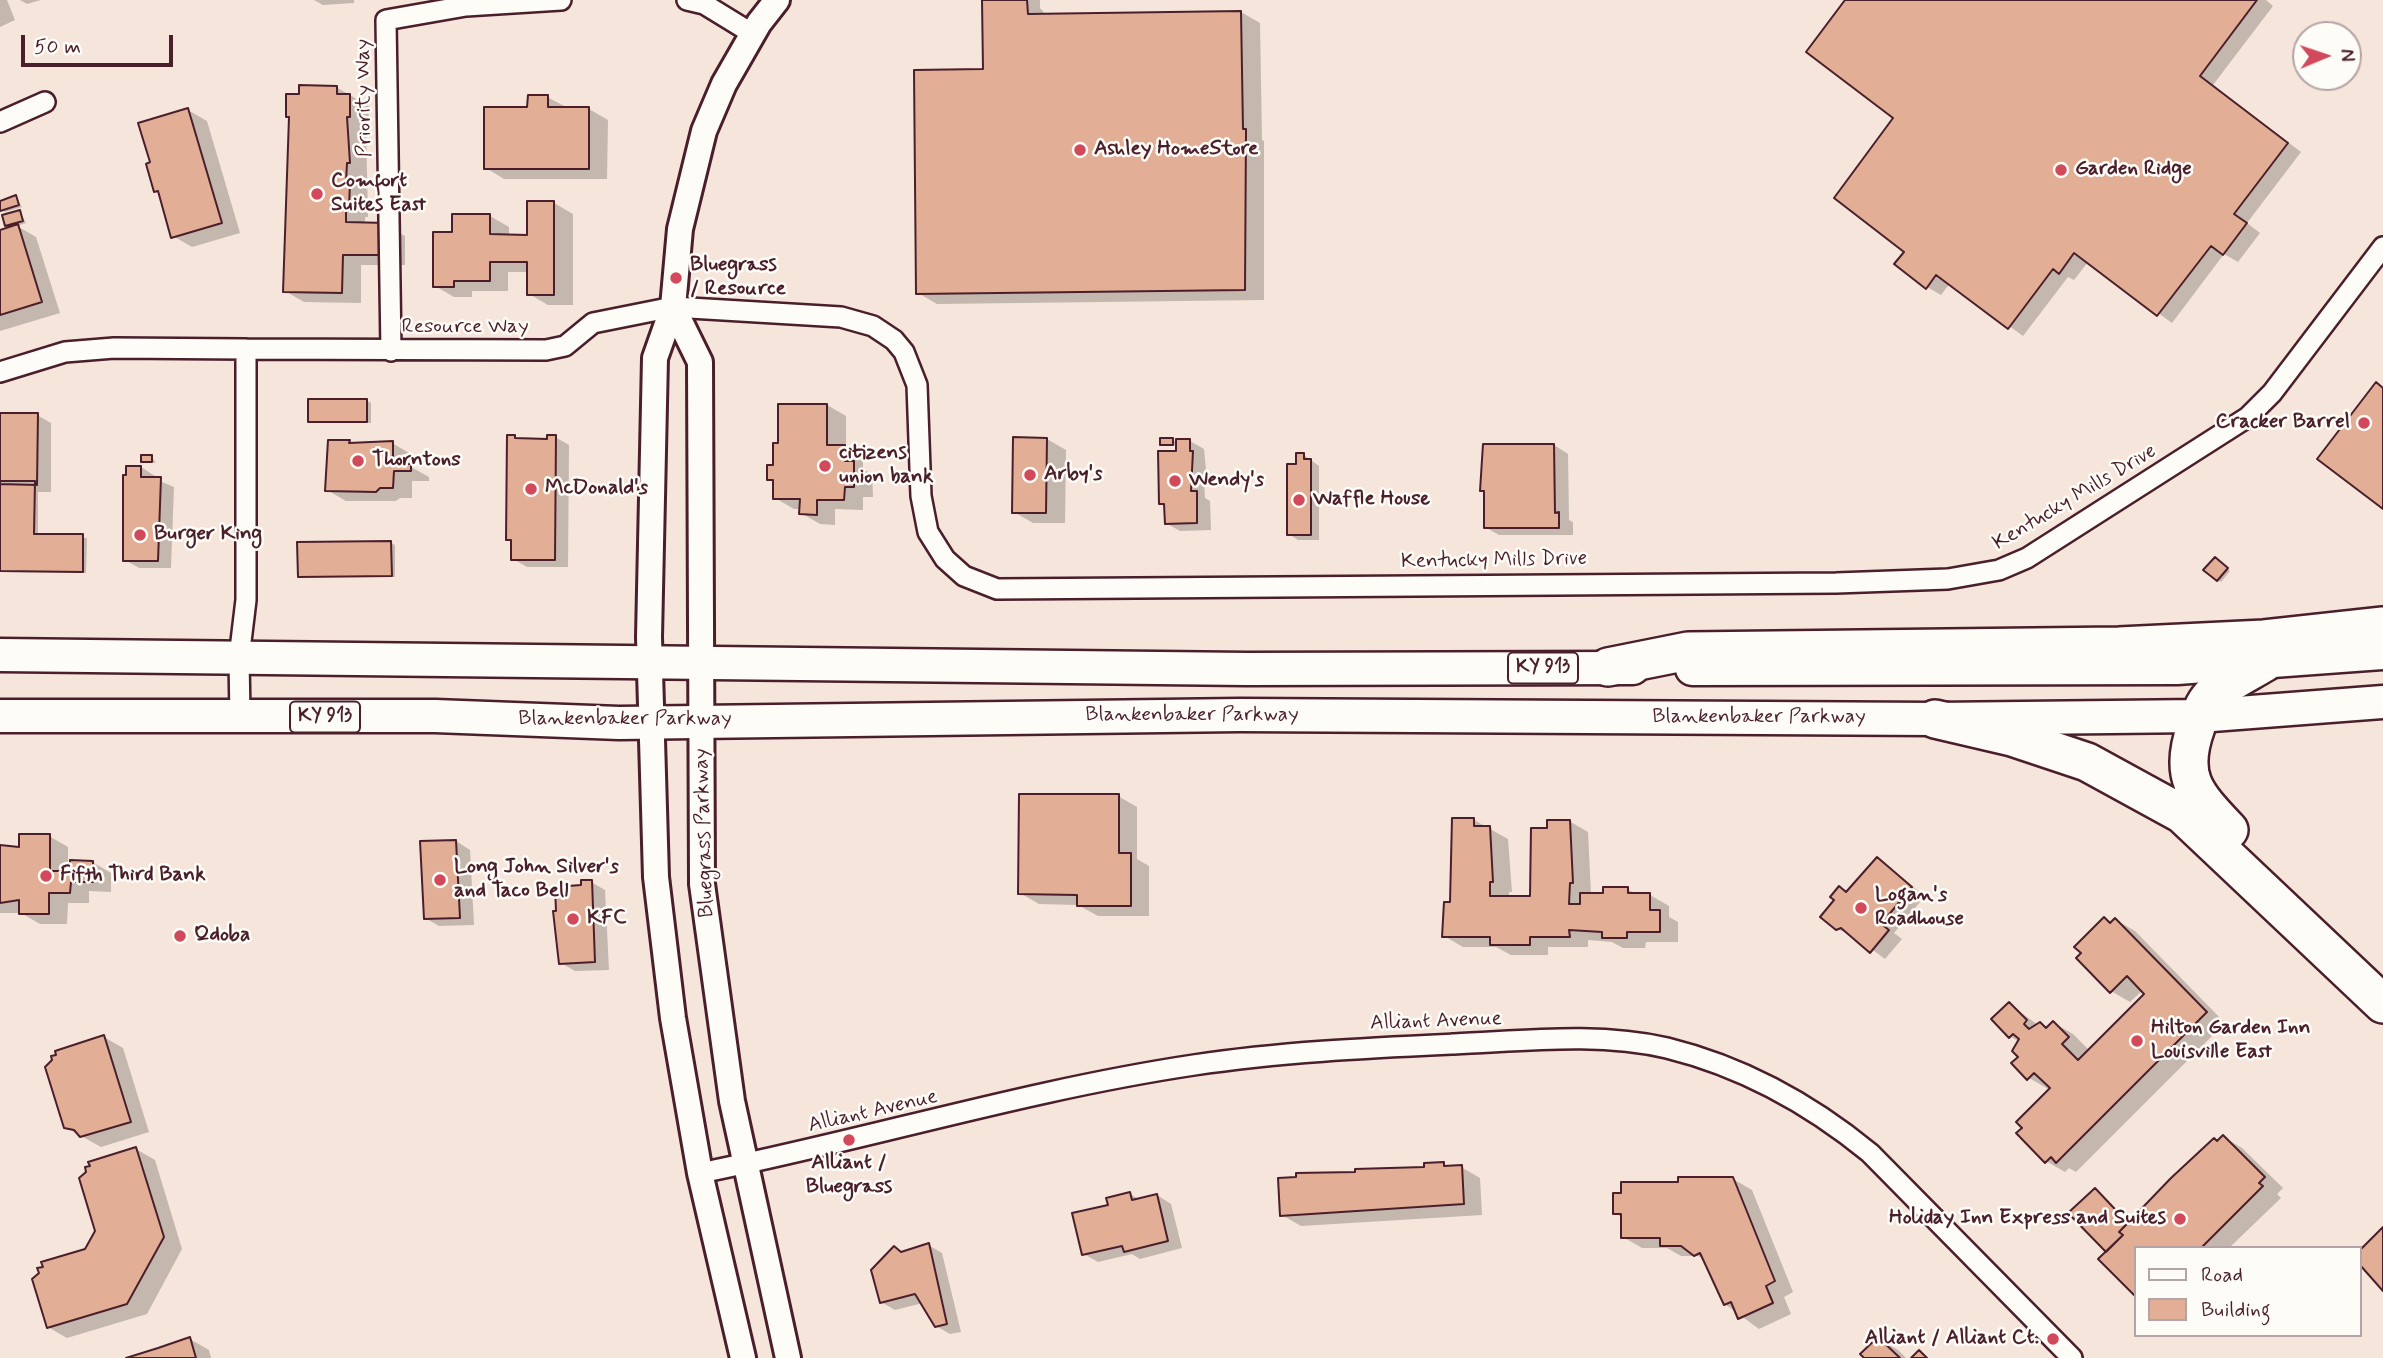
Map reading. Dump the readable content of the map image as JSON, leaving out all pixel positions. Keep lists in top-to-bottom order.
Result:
{
  "streets": {
    "main road": ["KY 913", "Blankenbaker Parkway"],
    "street": [
      "Priority Way",
      "Resource Way",
      "Kentucky Mills Drive",
      "Bluegrass Parkway",
      "Alliant Avenue"
    ]
  },
  "crossings": [
    ["Priority Way", "Resource Way"],
    ["Resource Way", "Kentucky Mills Drive"],
    ["Resource Way", "Bluegrass Parkway"],
    ["Kentucky Mills Drive", "Bluegrass Parkway"],
    ["KY 913", "Bluegrass Parkway"],
    ["Blankenbaker Parkway", "Bluegrass Parkway"],
    ["Bluegrass Parkway", "Alliant Avenue"]
  ],
  "places": [
    "Ashley HomeStore",
    "Garden Ridge",
    "Comfort Suites East",
    "Bluegrass / Resource",
    "Cracker Barrel",
    "Thorntons",
    "citizens union bank",
    "Arby's",
    "Wendy's",
    "McDonald's",
    "Waffle House",
    "Burger King",
    "Fifth Third Bank",
    "Long John Silver's and Taco Bell",
    "Logan's Roadhouse",
    "KFC",
    "Qdoba",
    "Hilton Garden Inn Louisville East",
    "Alliant / Bluegrass",
    "Holiday Inn Express and Suites",
    "Alliant / Alliant Ct."
  ],
  "legend": ["Road", "Building"],
  "scale_bar": "50 m",
  "north": "right"
}
